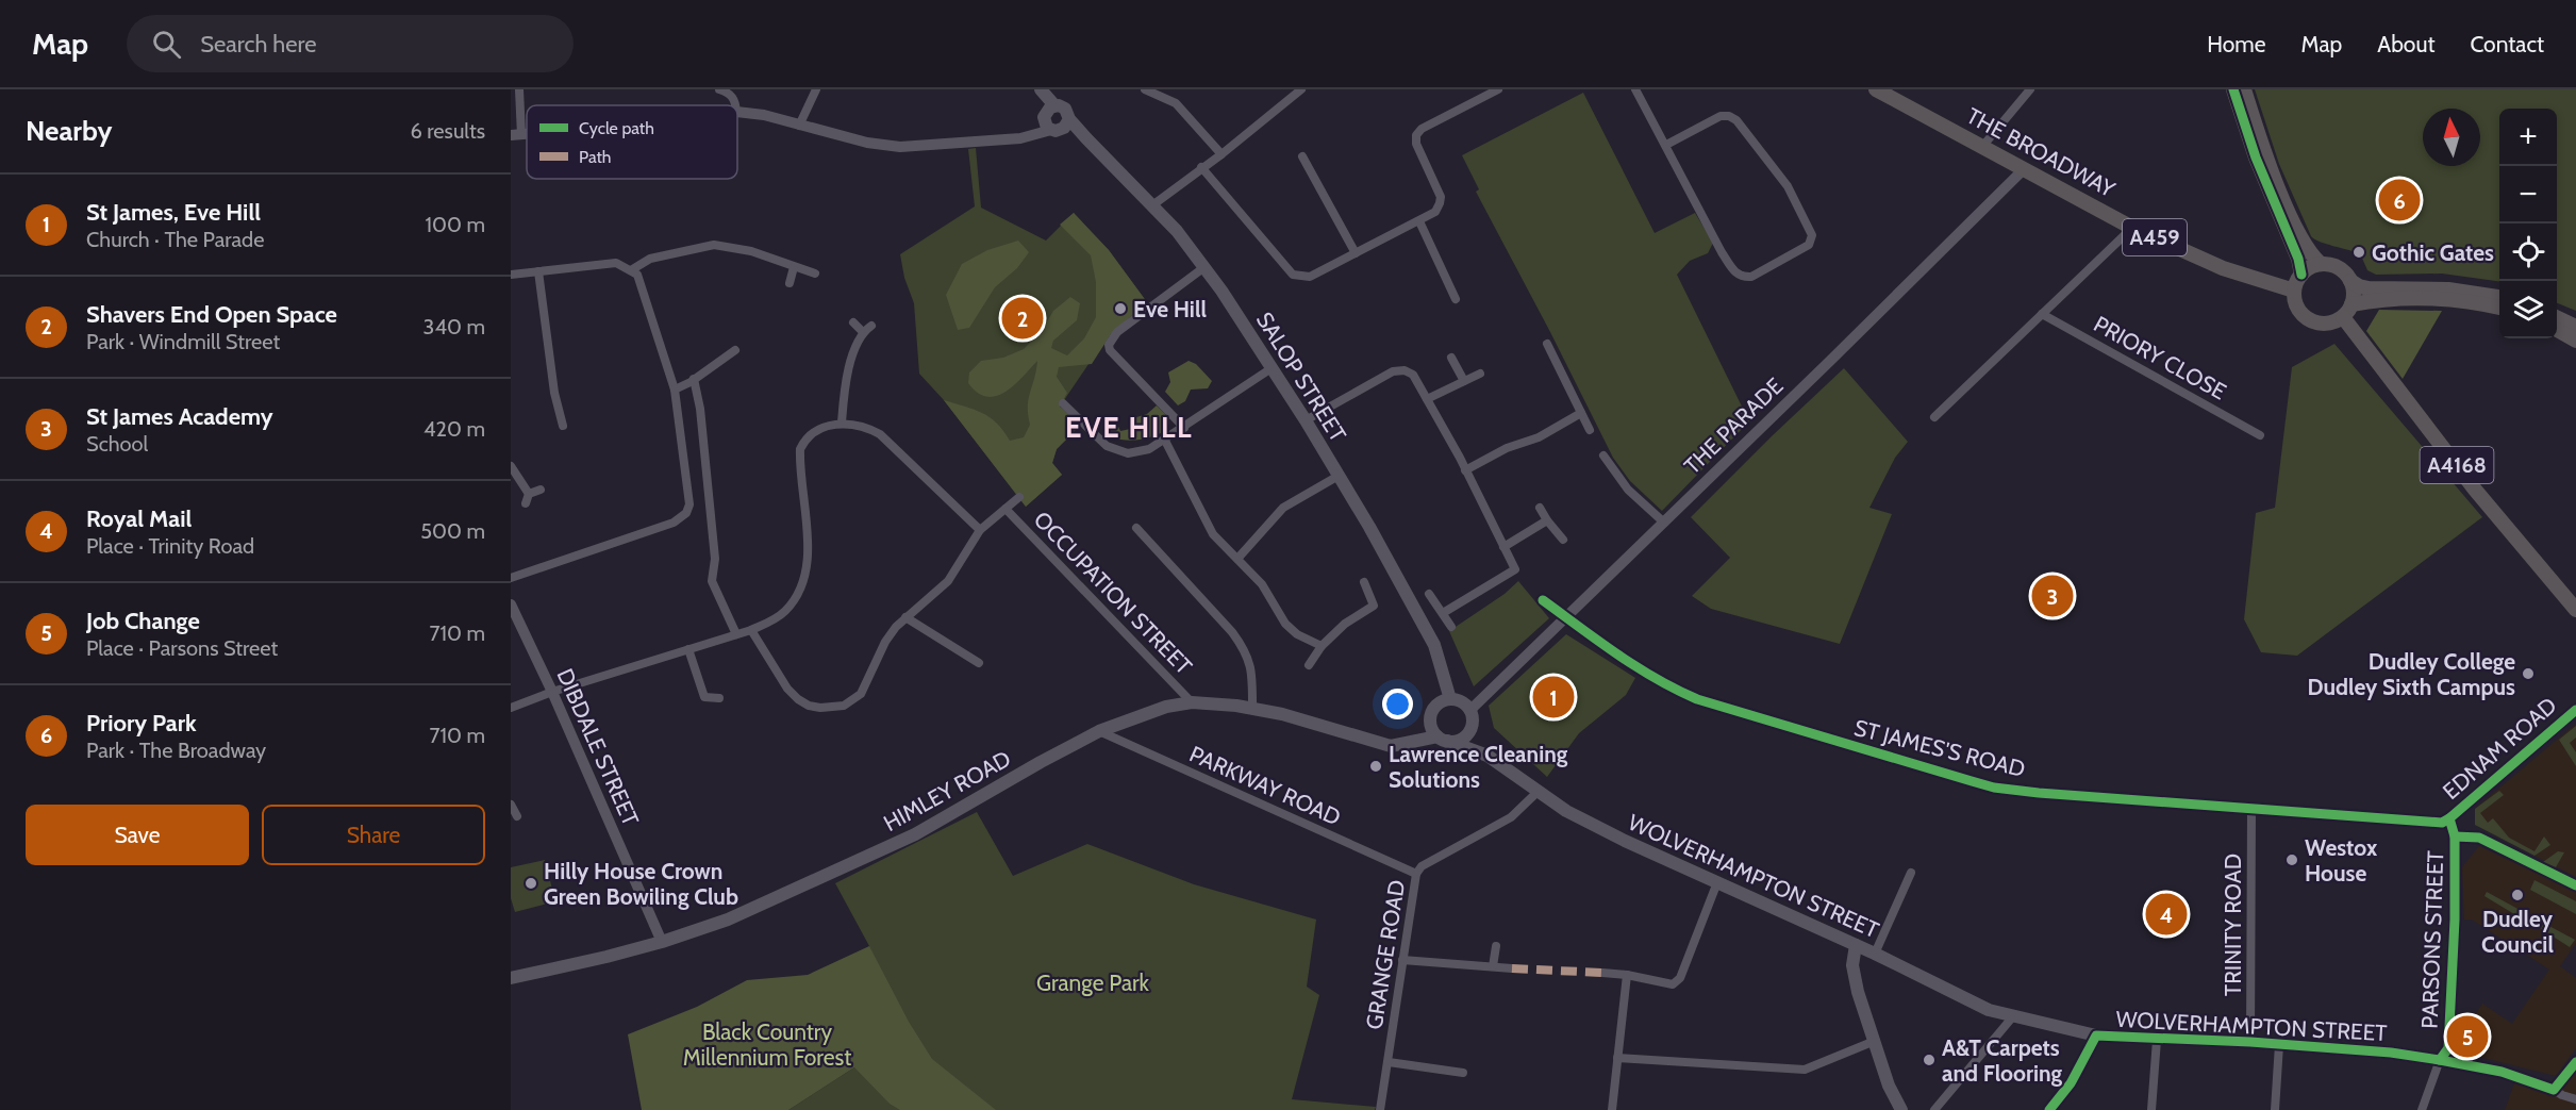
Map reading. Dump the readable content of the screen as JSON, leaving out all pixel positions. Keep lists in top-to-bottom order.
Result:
{
  "streets": {
    "main road": [
      "THE BROADWAY",
      "A459",
      "SALOP STREET",
      "A4168",
      "EDNAM ROAD",
      "HIMLEY ROAD",
      "WOLVERHAMPTON STREET",
      "PARSONS STREET"
    ],
    "street": [
      "PRIORY CLOSE",
      "THE PARADE",
      "OCCUPATION STREET",
      "DIBDALE STREET",
      "ST JAMES'S ROAD",
      "PARKWAY ROAD",
      "TRINITY ROAD",
      "GRANGE ROAD"
    ]
  },
  "crossings": [
    ["THE BROADWAY", "THE PARADE"],
    ["THE BROADWAY", "A4168"],
    ["SALOP STREET", "THE PARADE"],
    ["SALOP STREET", "HIMLEY ROAD"],
    ["SALOP STREET", "WOLVERHAMPTON STREET"],
    ["THE PARADE", "ST JAMES'S ROAD"],
    ["THE PARADE", "HIMLEY ROAD"],
    ["THE PARADE", "WOLVERHAMPTON STREET"],
    ["OCCUPATION STREET", "HIMLEY ROAD"],
    ["DIBDALE STREET", "HIMLEY ROAD"],
    ["ST JAMES'S ROAD", "EDNAM ROAD"],
    ["ST JAMES'S ROAD", "TRINITY ROAD"],
    ["ST JAMES'S ROAD", "PARSONS STREET"],
    ["EDNAM ROAD", "PARSONS STREET"],
    ["PARKWAY ROAD", "HIMLEY ROAD"],
    ["PARKWAY ROAD", "GRANGE ROAD"],
    ["HIMLEY ROAD", "WOLVERHAMPTON STREET"],
    ["WOLVERHAMPTON STREET", "TRINITY ROAD"],
    ["WOLVERHAMPTON STREET", "PARSONS STREET"],
    ["WOLVERHAMPTON STREET", "GRANGE ROAD"]
  ],
  "districts": ["EVE HILL"],
  "parks": ["Grange Park", "Black Country Millennium Forest"],
  "places": [
    "Gothic Gates",
    "Eve Hill",
    "Dudley College Dudley Sixth Campus",
    "Lawrence Cleaning Solutions",
    "Westox House",
    "Hilly House Crown Green Bowiling Club",
    "Dudley Council",
    "A&T Carpets and Flooring"
  ],
  "legend": ["Cycle path", "Path"],
  "north": "top",
  "page": {
    "header": "Map",
    "search": "Search here",
    "nav": [
      "Home",
      "Map",
      "About",
      "Contact"
    ],
    "heading": ["Nearby", "6 results"],
    "map_buttons": ["+", "−"],
    "list": [
      {
        "mark": "1",
        "name": "St James, Eve Hill",
        "note": "Church · The Parade",
        "value": "100 m"
      },
      {
        "mark": "2",
        "name": "Shavers End Open Space",
        "note": "Park · Windmill Street",
        "value": "340 m"
      },
      {
        "mark": "3",
        "name": "St James Academy",
        "note": "School",
        "value": "420 m"
      },
      {
        "mark": "4",
        "name": "Royal Mail",
        "note": "Place · Trinity Road",
        "value": "500 m"
      },
      {
        "mark": "5",
        "name": "Job Change",
        "note": "Place · Parsons Street",
        "value": "710 m"
      },
      {
        "mark": "6",
        "name": "Priory Park",
        "note": "Park · The Broadway",
        "value": "710 m"
      }
    ],
    "pins": [
      "6",
      "2",
      "3",
      "1",
      "4",
      "5"
    ],
    "buttons": ["Save", "Share"]
  }
}
